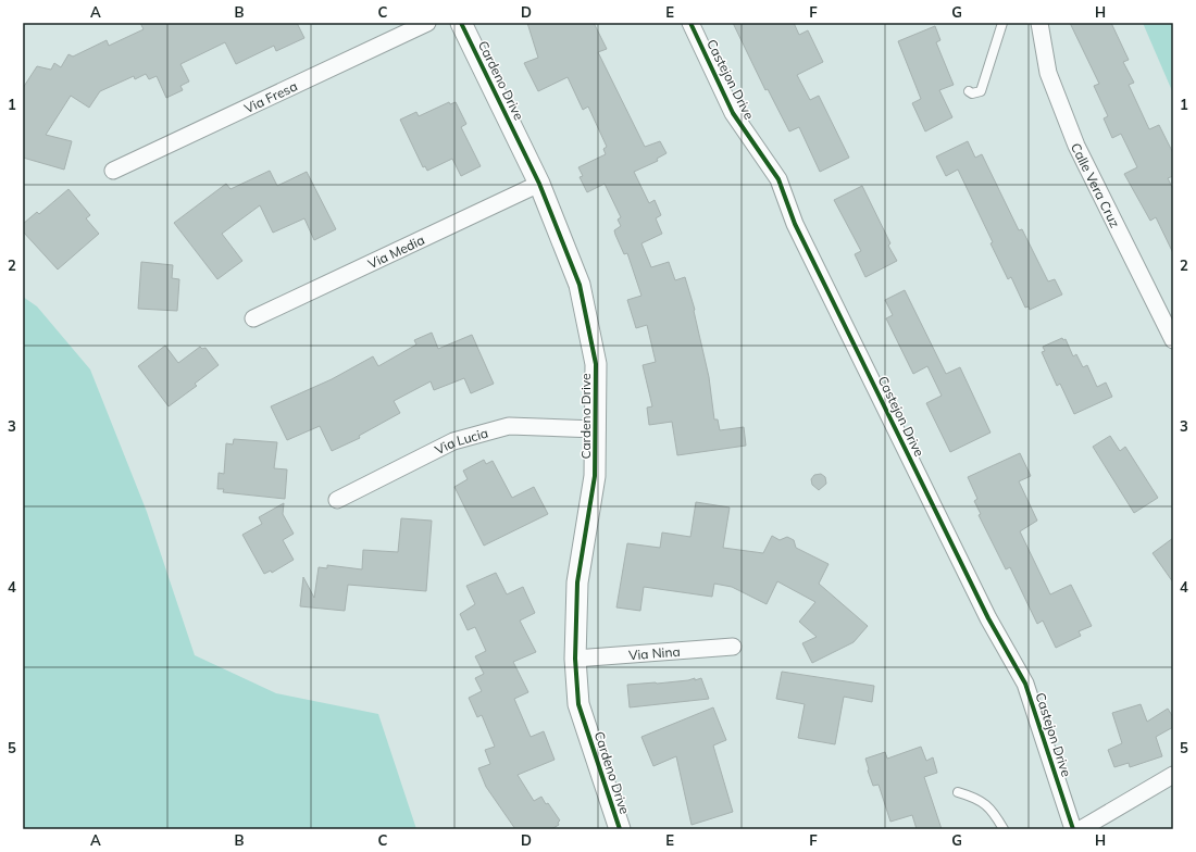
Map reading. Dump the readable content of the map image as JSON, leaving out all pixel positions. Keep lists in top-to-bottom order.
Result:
{
  "streets": {
    "street": [
      "Castejon Drive",
      "Cardeno Drive",
      "Via Fresa",
      "Calle Vera Cruz",
      "Via Media",
      "Via Lucia",
      "Via Nina"
    ]
  },
  "crossings": [
    ["Cardeno Drive", "Via Media"],
    ["Cardeno Drive", "Via Lucia"],
    ["Cardeno Drive", "Via Nina"]
  ],
  "grid": {
    "columns": [
      "A",
      "B",
      "C",
      "D",
      "E",
      "F",
      "G",
      "H"
    ],
    "rows": [
      "1",
      "2",
      "3",
      "4",
      "5"
    ]
  }
}
